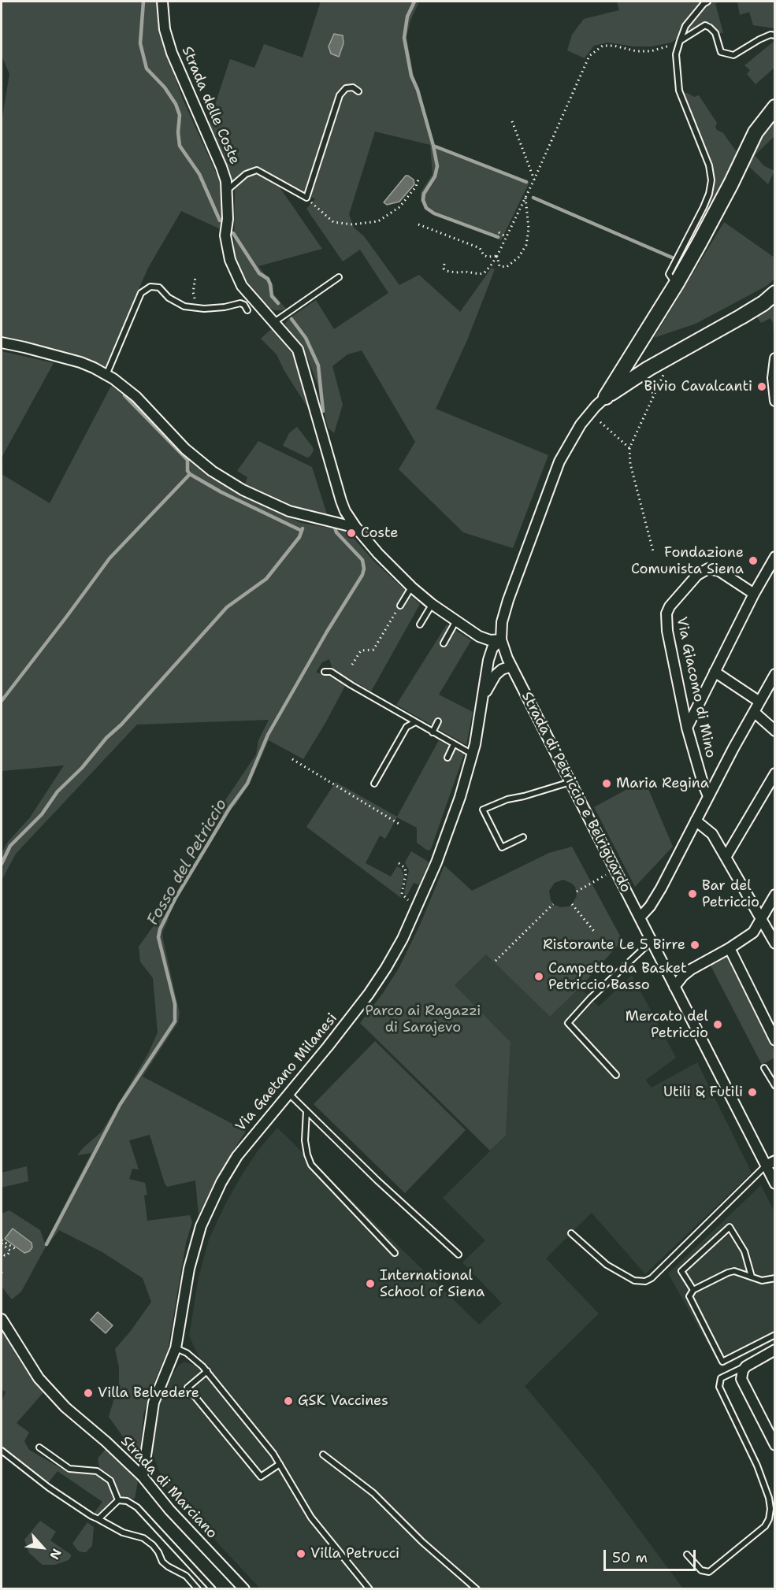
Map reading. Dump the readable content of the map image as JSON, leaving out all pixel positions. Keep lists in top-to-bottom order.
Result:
{
  "streets": {
    "street": [
      "Strada delle Coste",
      "Via Giacomo di Mino",
      "Strada di Petriccio e Belriguardo",
      "Via Gaetano Milanesi",
      "Strada di Marciano"
    ]
  },
  "crossings": [
    ["Strada delle Coste", "Strada di Petriccio e Belriguardo"],
    ["Strada delle Coste", "Via Gaetano Milanesi"],
    ["Strada di Petriccio e Belriguardo", "Via Gaetano Milanesi"],
    ["Via Gaetano Milanesi", "Strada di Marciano"]
  ],
  "water": ["Fosso del Petriccio"],
  "parks": ["Parco ai Ragazzi di Sarajevo"],
  "places": [
    "Bivio Cavalcanti",
    "Coste",
    "Fondazione Comunista Siena",
    "Maria Regina",
    "Bar del Petriccio",
    "Ristorante Le 5 Birre",
    "Campetto da Basket Petriccio Basso",
    "Mercato del Petriccio",
    "Utili & Futili",
    "International School of Siena",
    "Villa Belvedere",
    "GSK Vaccines",
    "Villa Petrucci"
  ],
  "scale_bar": "50 m",
  "north": "bottom right"
}
